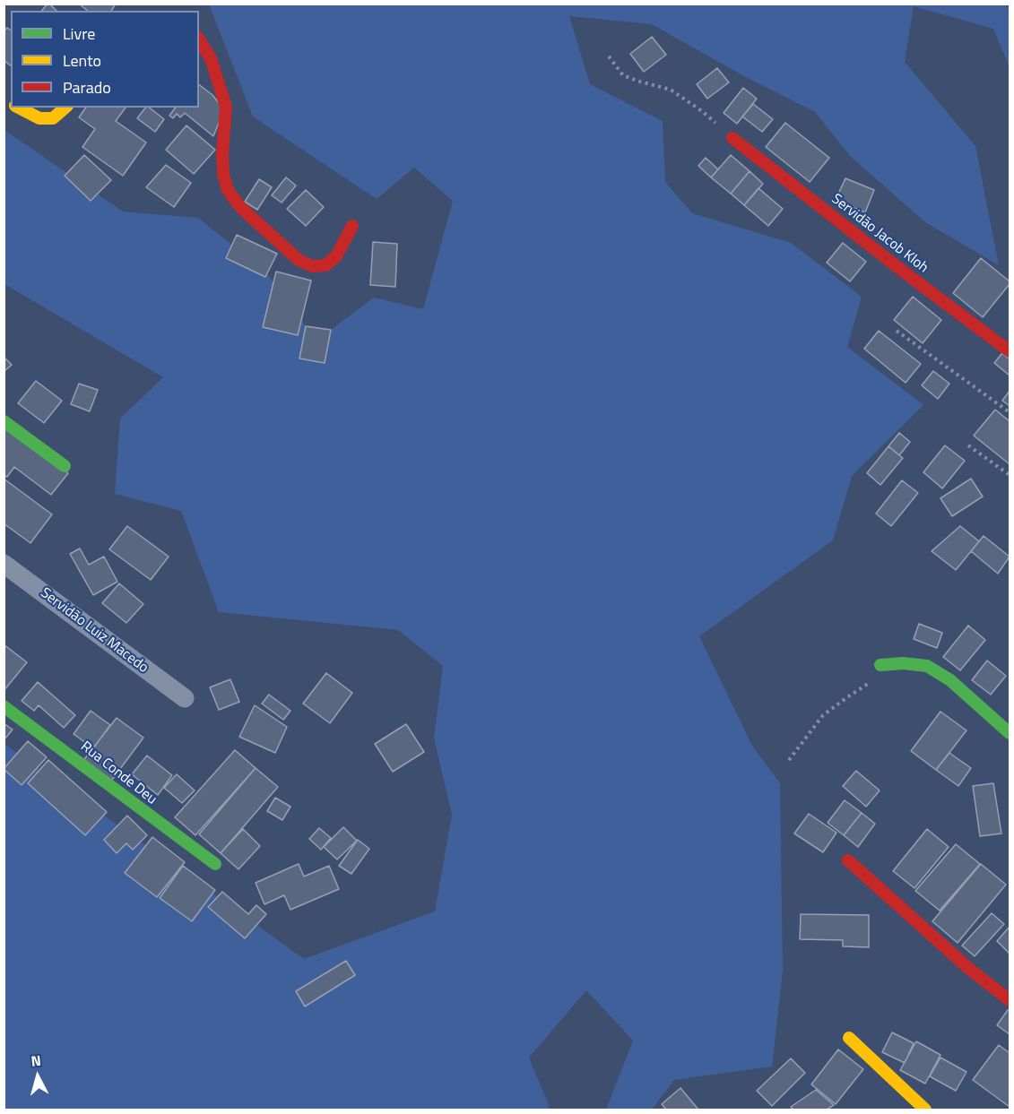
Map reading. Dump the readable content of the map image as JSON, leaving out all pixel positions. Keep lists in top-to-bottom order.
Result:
{
  "streets": {
    "street": ["Servidão Jacob Kloh", "Servidão Luiz Macedo", "Rua Conde Deu"]
  },
  "legend": ["Livre", "Lento", "Parado"],
  "north": "top"
}
